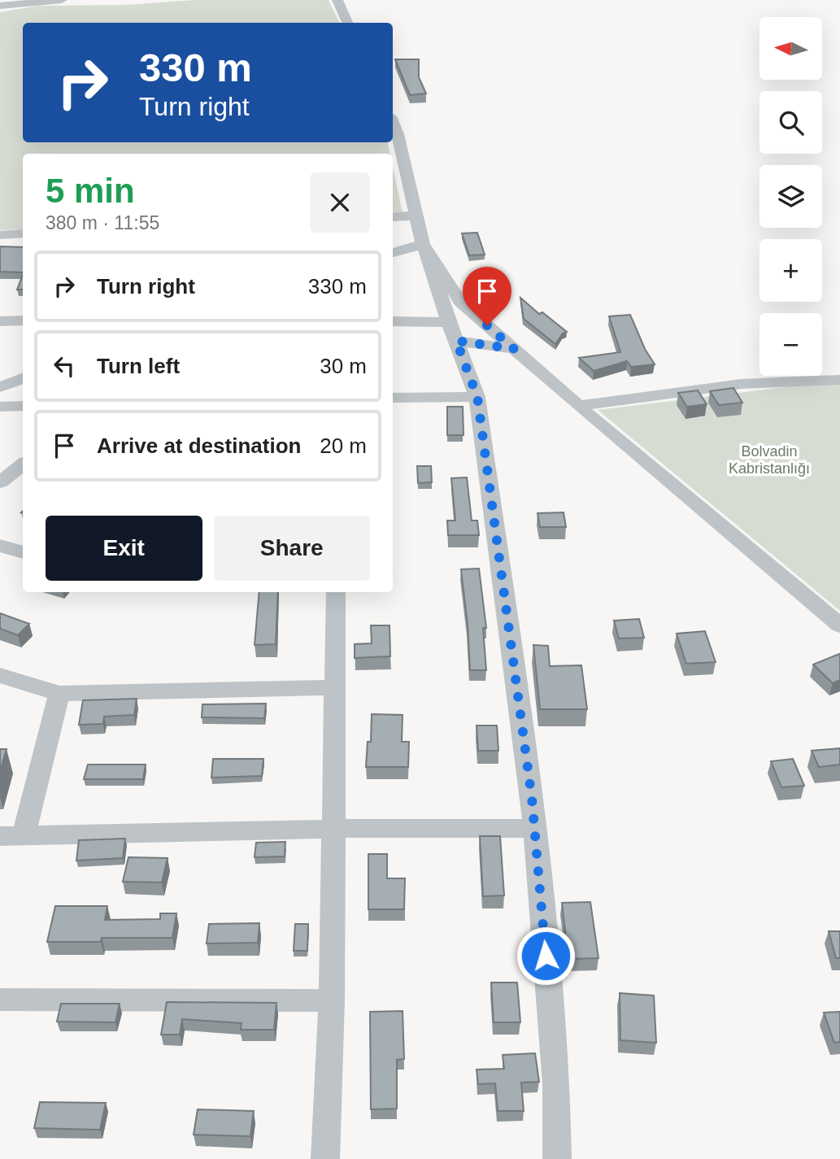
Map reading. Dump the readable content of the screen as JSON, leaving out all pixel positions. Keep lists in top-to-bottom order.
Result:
{
  "parks": ["Bolvadin Kabristanlığı"],
  "north": "left",
  "page": {
    "map_buttons": ["+", "−"],
    "turn": ["330 m", "Turn right"],
    "heading": ["5 min", "380 m · 11:55"],
    "list": [
      {
        "name": "Turn right",
        "value": "330 m"
      },
      {
        "name": "Turn left",
        "value": "30 m"
      },
      {
        "name": "Arrive at destination",
        "value": "20 m"
      }
    ],
    "buttons": ["Exit", "Share"]
  }
}
